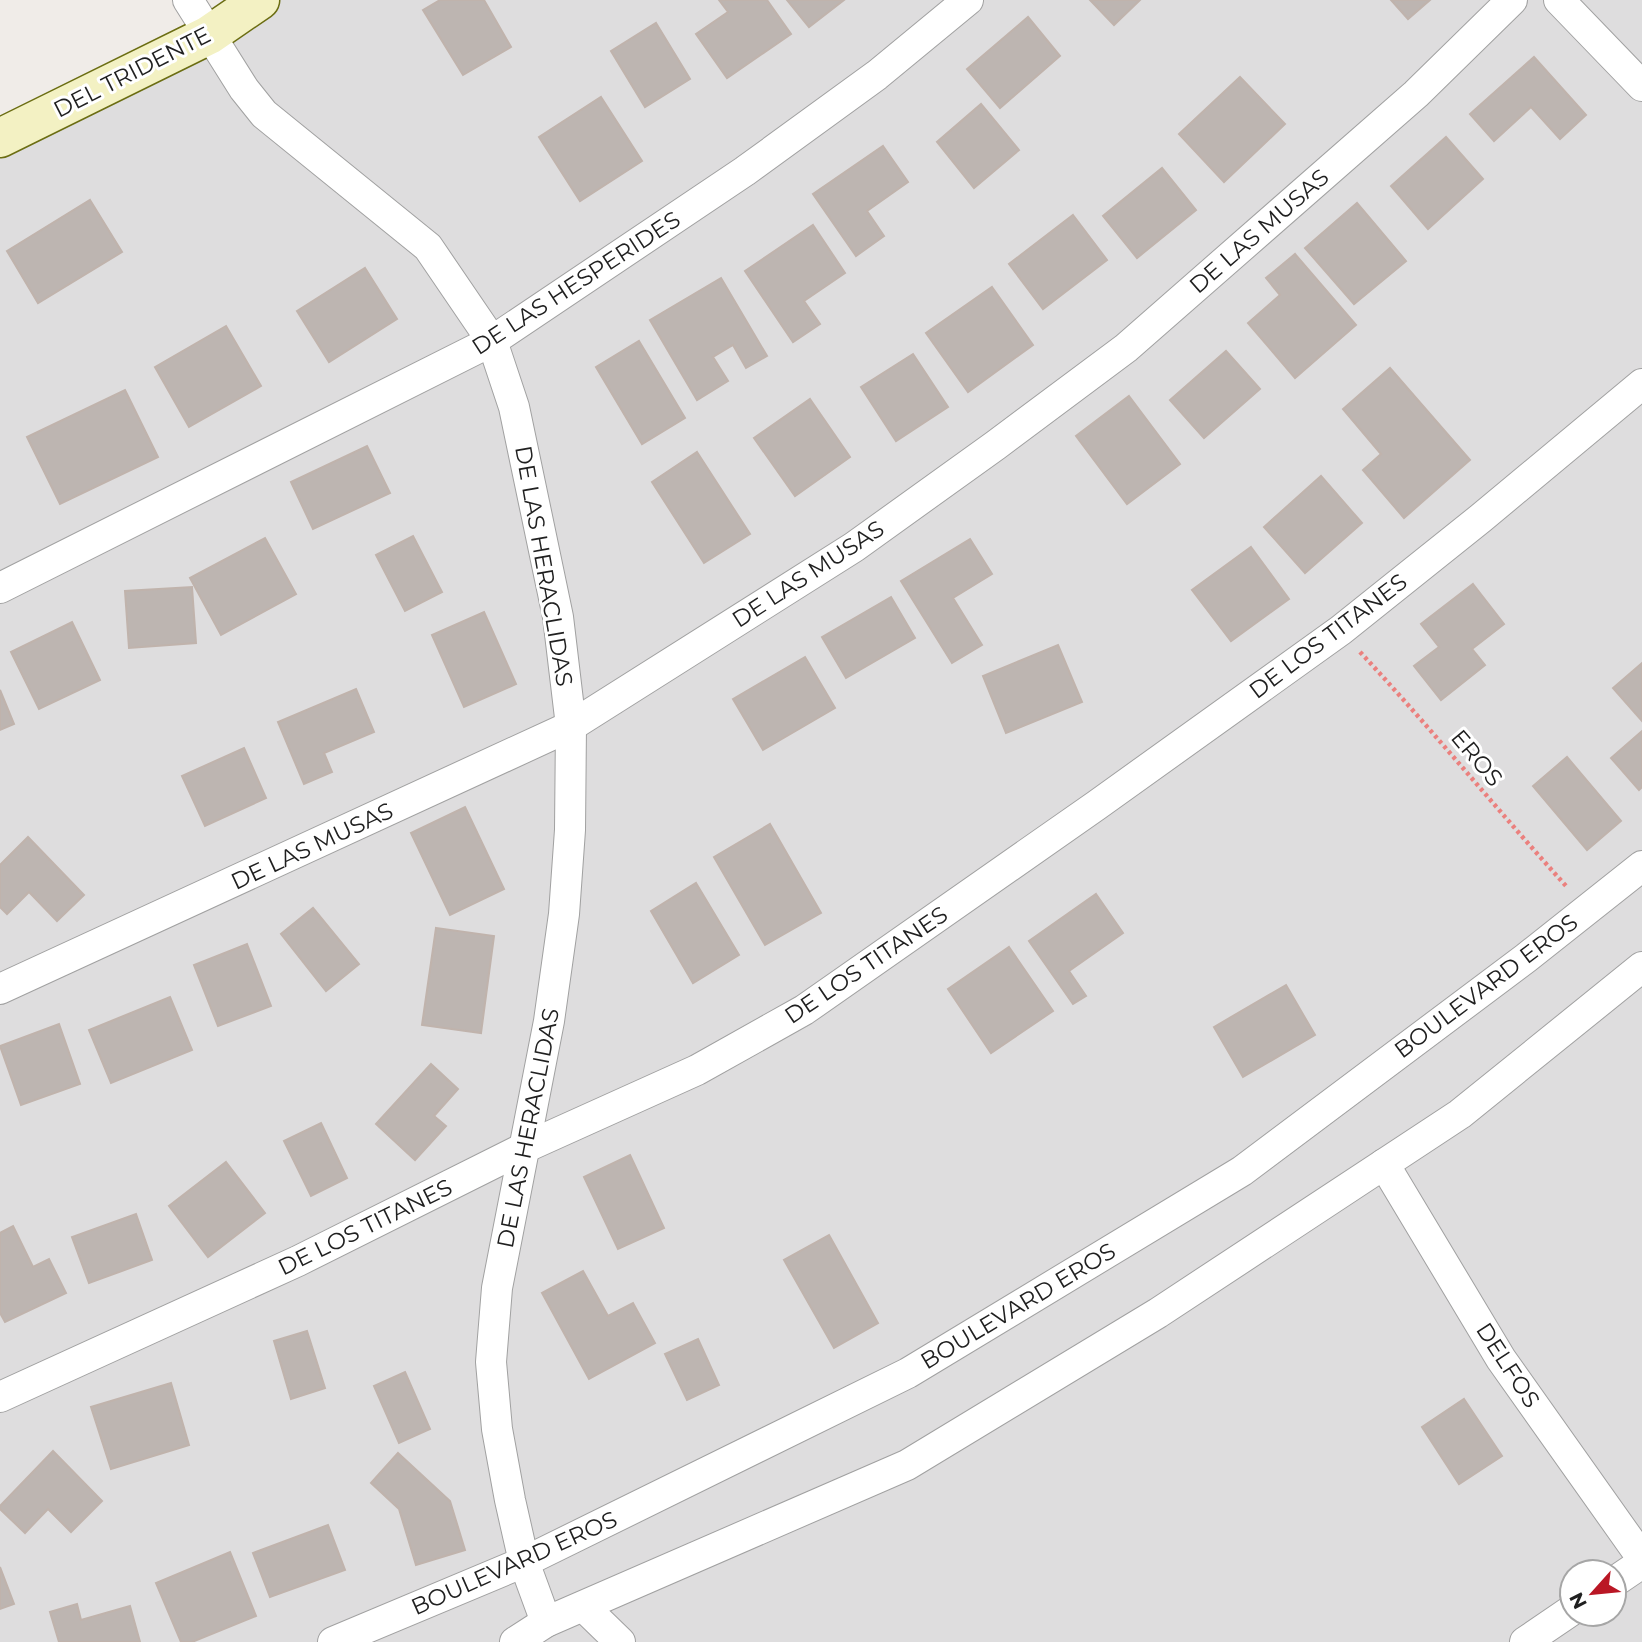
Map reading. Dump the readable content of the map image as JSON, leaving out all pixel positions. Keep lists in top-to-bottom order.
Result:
{
  "streets": {
    "main road": ["DEL TRIDENTE"],
    "street": [
      "DE LAS MUSAS",
      "DE LAS HESPERIDES",
      "DE LAS HERACLIDAS",
      "DE LOS TITANES",
      "BOULEVARD EROS",
      "DELFOS"
    ],
    "path": ["EROS"]
  },
  "crossings": [
    ["DEL TRIDENTE", "DE LAS HERACLIDAS"],
    ["DE LAS MUSAS", "DE LAS HERACLIDAS"],
    ["DE LAS HESPERIDES", "DE LAS HERACLIDAS"],
    ["DE LAS HERACLIDAS", "DE LOS TITANES"],
    ["DE LAS HERACLIDAS", "BOULEVARD EROS"],
    ["DE LOS TITANES", "EROS"],
    ["EROS", "BOULEVARD EROS"]
  ],
  "north": "bottom left"
}
